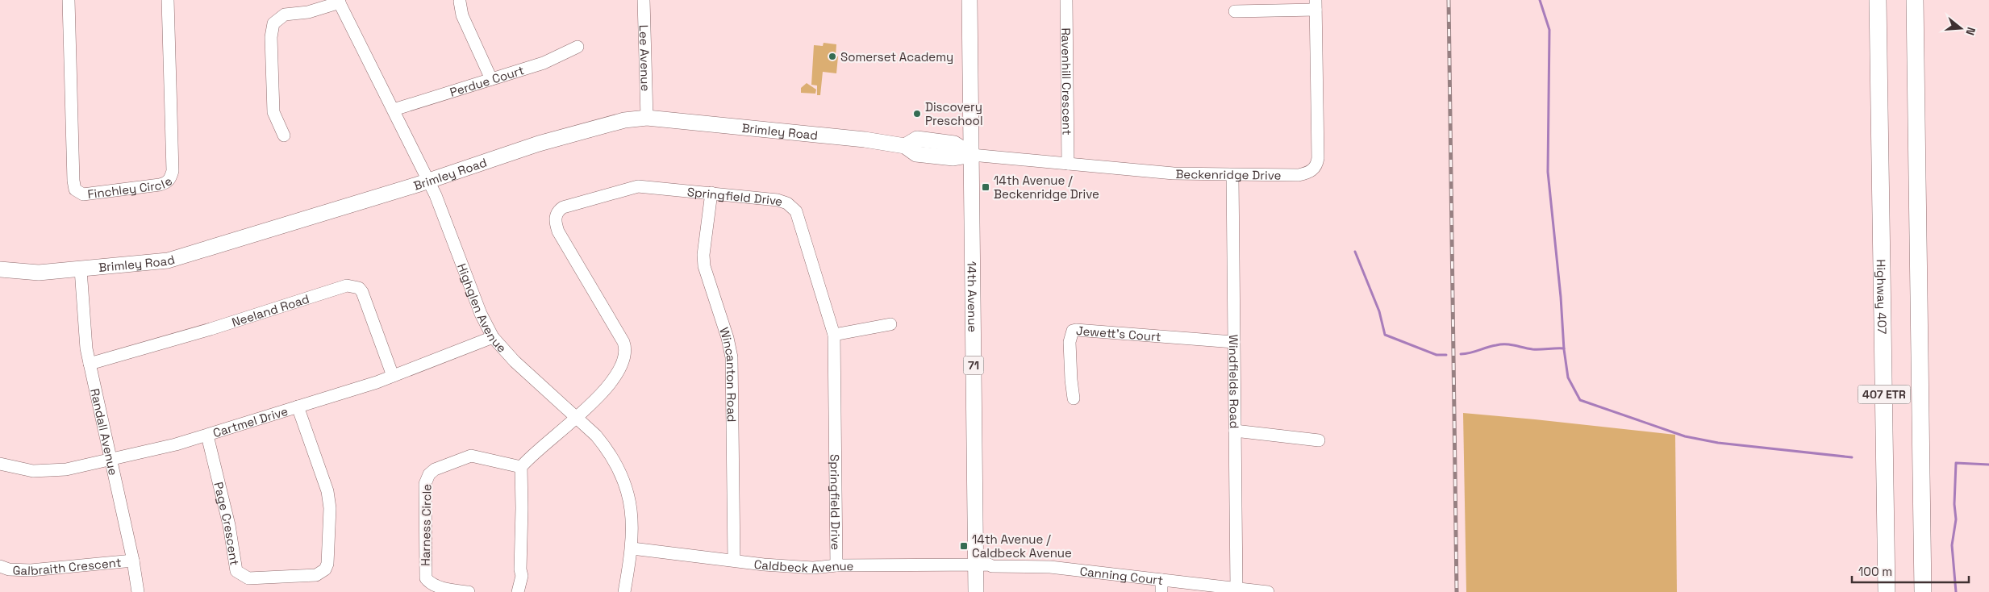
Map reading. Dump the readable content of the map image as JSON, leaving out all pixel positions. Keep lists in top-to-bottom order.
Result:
{
  "streets": {
    "highway": ["Highway 407", "407 ETR"],
    "main road": ["Brimley Road", "14th Avenue", "71"],
    "street": [
      "Lee Avenue",
      "Perdue Court",
      "Ravenhill Crescent",
      "Beckenridge Drive",
      "Finchley Circle",
      "Springfield Drive",
      "Highglen Avenue",
      "Neeland Road",
      "Jewett's Court",
      "Wincanton Road",
      "Windfields Road",
      "Cartmel Drive",
      "Randall Avenue",
      "Page Crescent",
      "Harness Circle",
      "Caldbeck Avenue",
      "Galbraith Crescent",
      "Canning Court"
    ]
  },
  "crossings": [
    ["Lee Avenue", "Brimley Road"],
    ["Perdue Court", "Highglen Avenue"],
    ["Ravenhill Crescent", "Beckenridge Drive"],
    ["Brimley Road", "Beckenridge Drive"],
    ["Brimley Road", "14th Avenue"],
    ["Brimley Road", "Highglen Avenue"],
    ["Brimley Road", "Randall Avenue"],
    ["Beckenridge Drive", "14th Avenue"],
    ["Beckenridge Drive", "Windfields Road"],
    ["Springfield Drive", "Highglen Avenue"],
    ["Springfield Drive", "Wincanton Road"],
    ["Springfield Drive", "Caldbeck Avenue"],
    ["14th Avenue", "Caldbeck Avenue"],
    ["14th Avenue", "Canning Court"],
    ["Highglen Avenue", "Cartmel Drive"],
    ["Highglen Avenue", "Caldbeck Avenue"],
    ["Neeland Road", "Cartmel Drive"],
    ["Neeland Road", "Randall Avenue"],
    ["Jewett's Court", "Windfields Road"],
    ["Wincanton Road", "Caldbeck Avenue"],
    ["Windfields Road", "Canning Court"],
    ["Cartmel Drive", "Randall Avenue"],
    ["Cartmel Drive", "Page Crescent"],
    ["Randall Avenue", "Galbraith Crescent"],
    ["Caldbeck Avenue", "Canning Court"]
  ],
  "places": {
    "other": ["Somerset Academy", "Discovery Preschool"],
    "transit": ["14th Avenue / Beckenridge Drive", "14th Avenue / Caldbeck Avenue"]
  },
  "scale_bar": "100 m",
  "north": "right"
}
